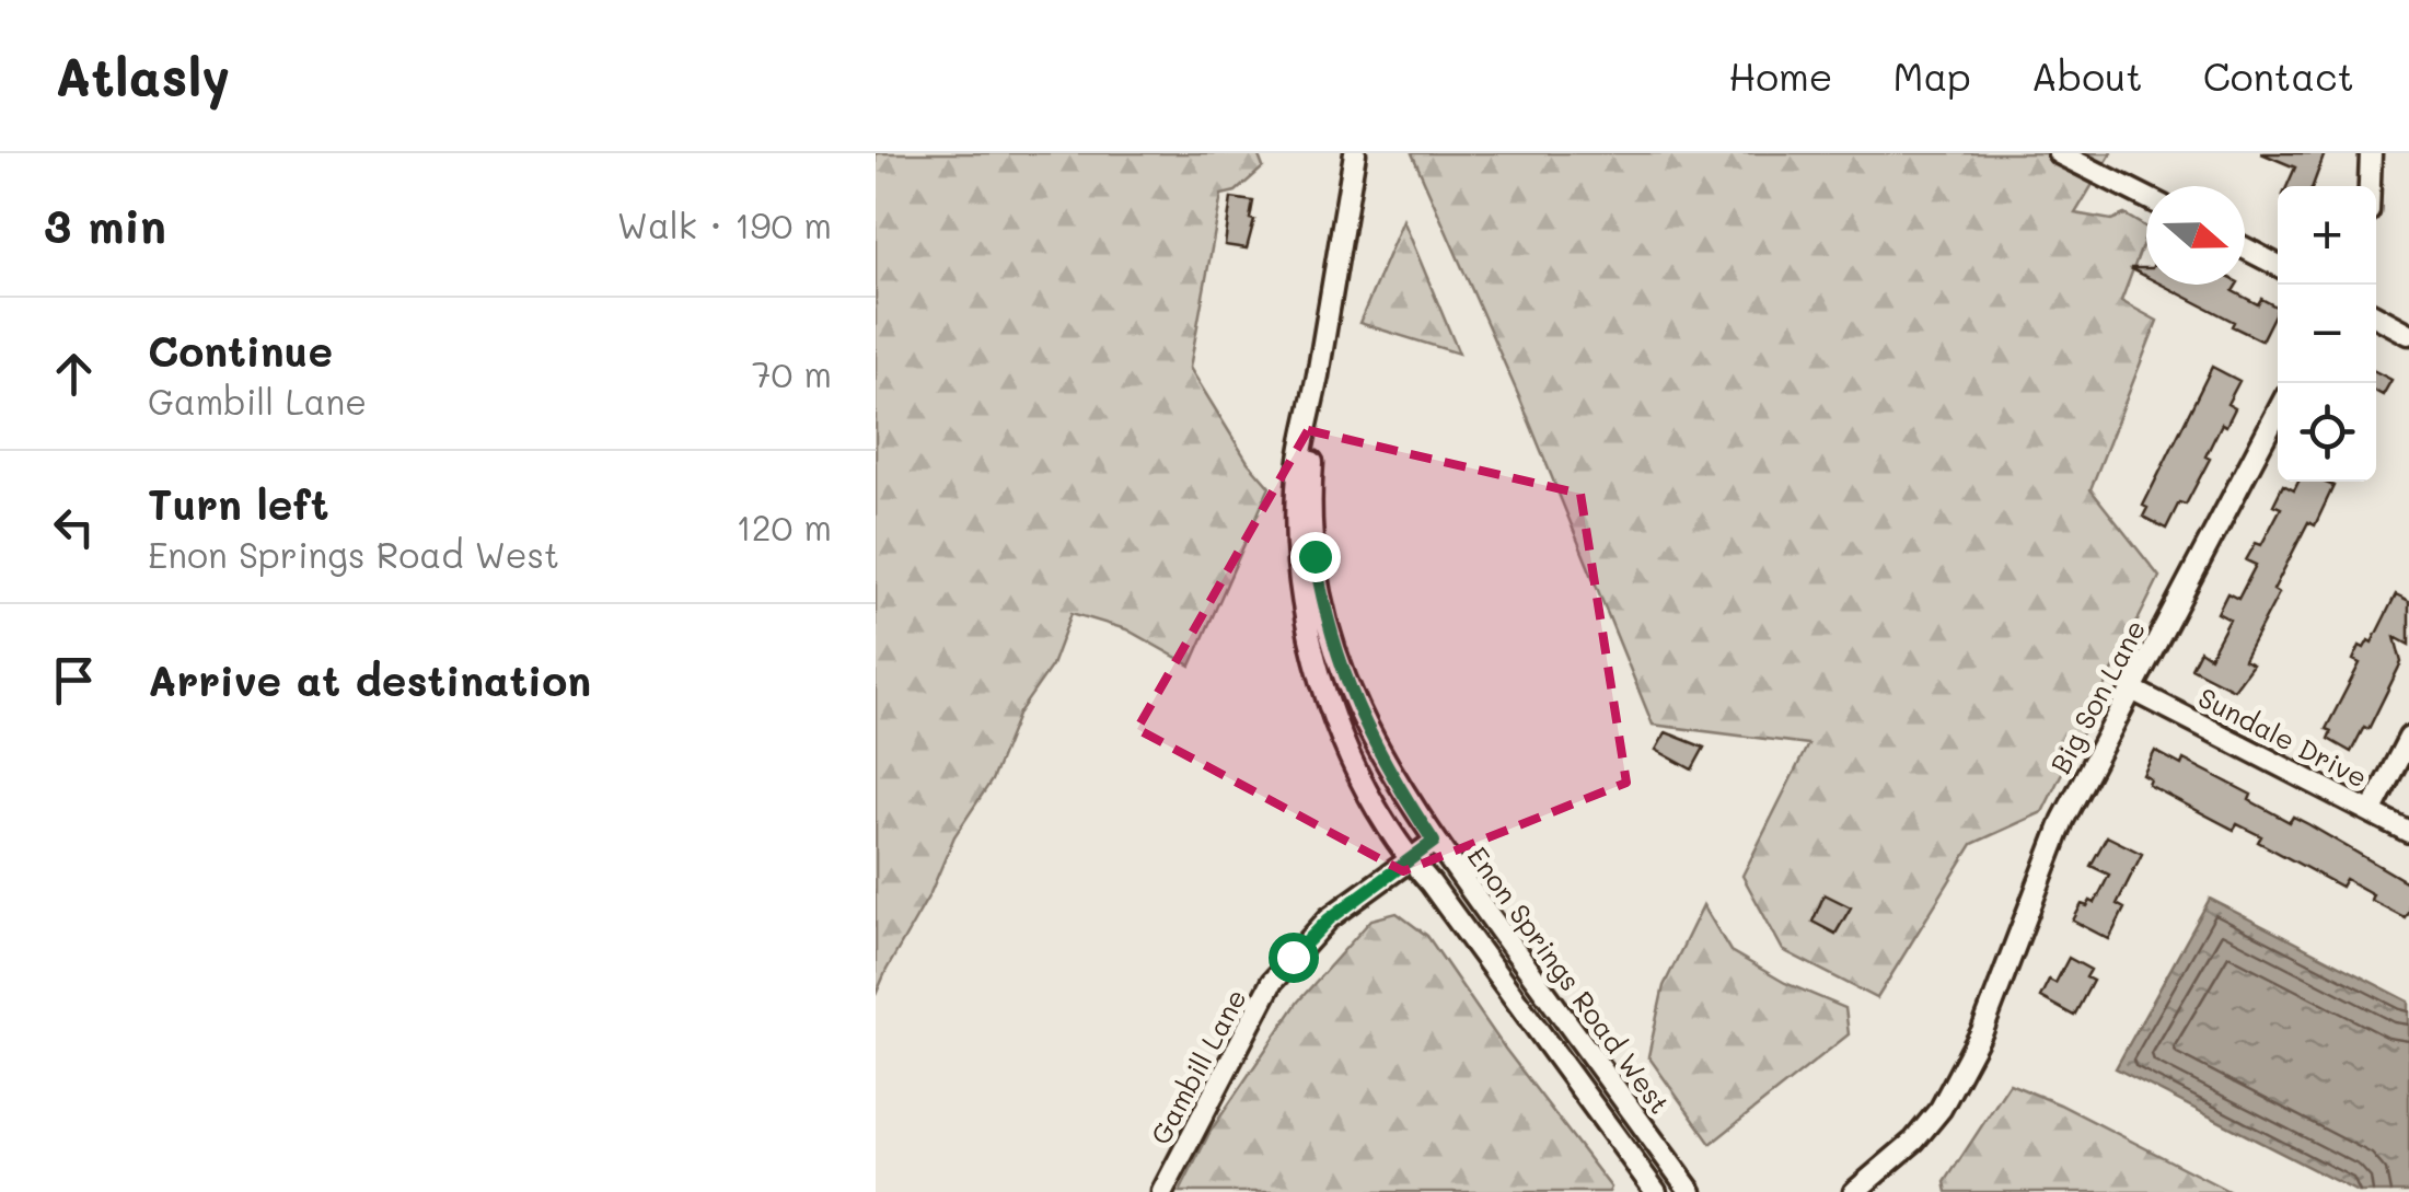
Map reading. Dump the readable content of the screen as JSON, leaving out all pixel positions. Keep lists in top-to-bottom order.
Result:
{
  "streets": {
    "street": [
      "Big Son Lane",
      "Sundale Drive",
      "Enon Springs Road West",
      "Gambill Lane"
    ]
  },
  "crossings": [
    ["Big Son Lane", "Sundale Drive"],
    ["Enon Springs Road West", "Gambill Lane"]
  ],
  "north": "right",
  "page": {
    "header": "Atlasly",
    "nav": [
      "Home",
      "Map",
      "About",
      "Contact"
    ],
    "heading": ["3 min", "Walk · 190 m"],
    "map_buttons": ["+", "−"],
    "list": [
      ["Continue", "Gambill Lane", "70 m"],
      ["Turn left", "Enon Springs Road West", "120 m"],
      "Arrive at destination"
    ]
  }
}
